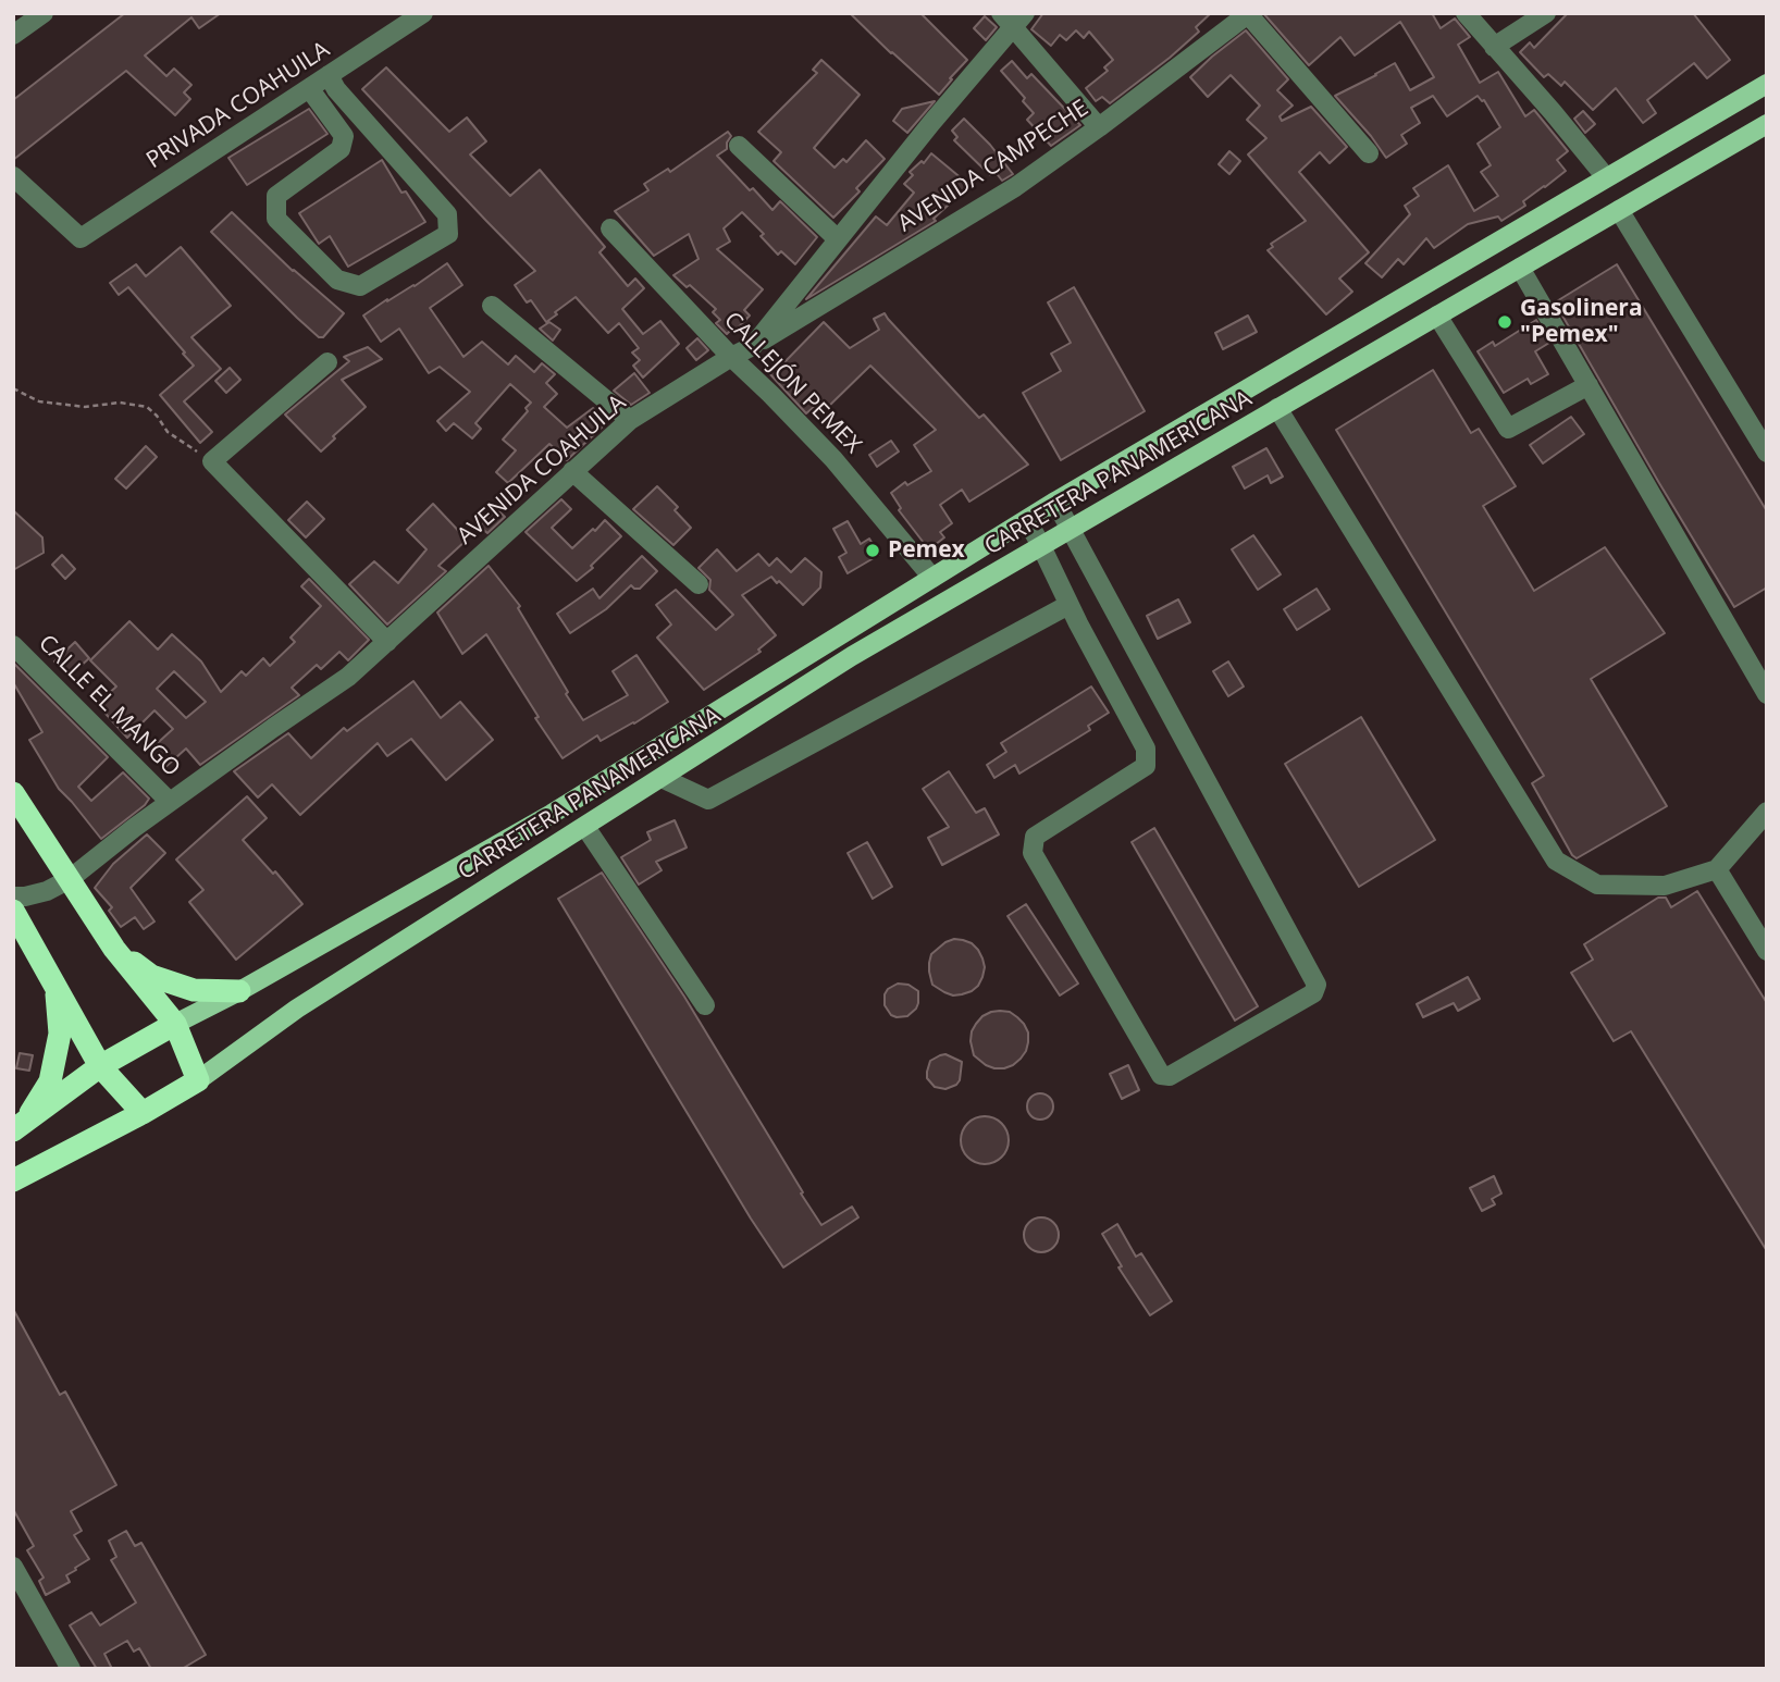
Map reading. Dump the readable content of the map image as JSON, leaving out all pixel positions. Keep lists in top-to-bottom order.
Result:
{
  "streets": {
    "main road": ["CARRETERA PANAMERICANA"],
    "street": [
      "PRIVADA COAHUILA",
      "AVENIDA CAMPECHE",
      "CALLEJÓN PEMEX",
      "AVENIDA COAHUILA",
      "CALLE EL MANGO"
    ]
  },
  "crossings": [
    ["AVENIDA CAMPECHE", "AVENIDA COAHUILA"],
    ["CALLEJÓN PEMEX", "AVENIDA COAHUILA"],
    ["CALLEJÓN PEMEX", "CARRETERA PANAMERICANA"],
    ["AVENIDA COAHUILA", "CALLE EL MANGO"]
  ],
  "places": ["Gasolinera \"Pemex\"", "Pemex"]
}
